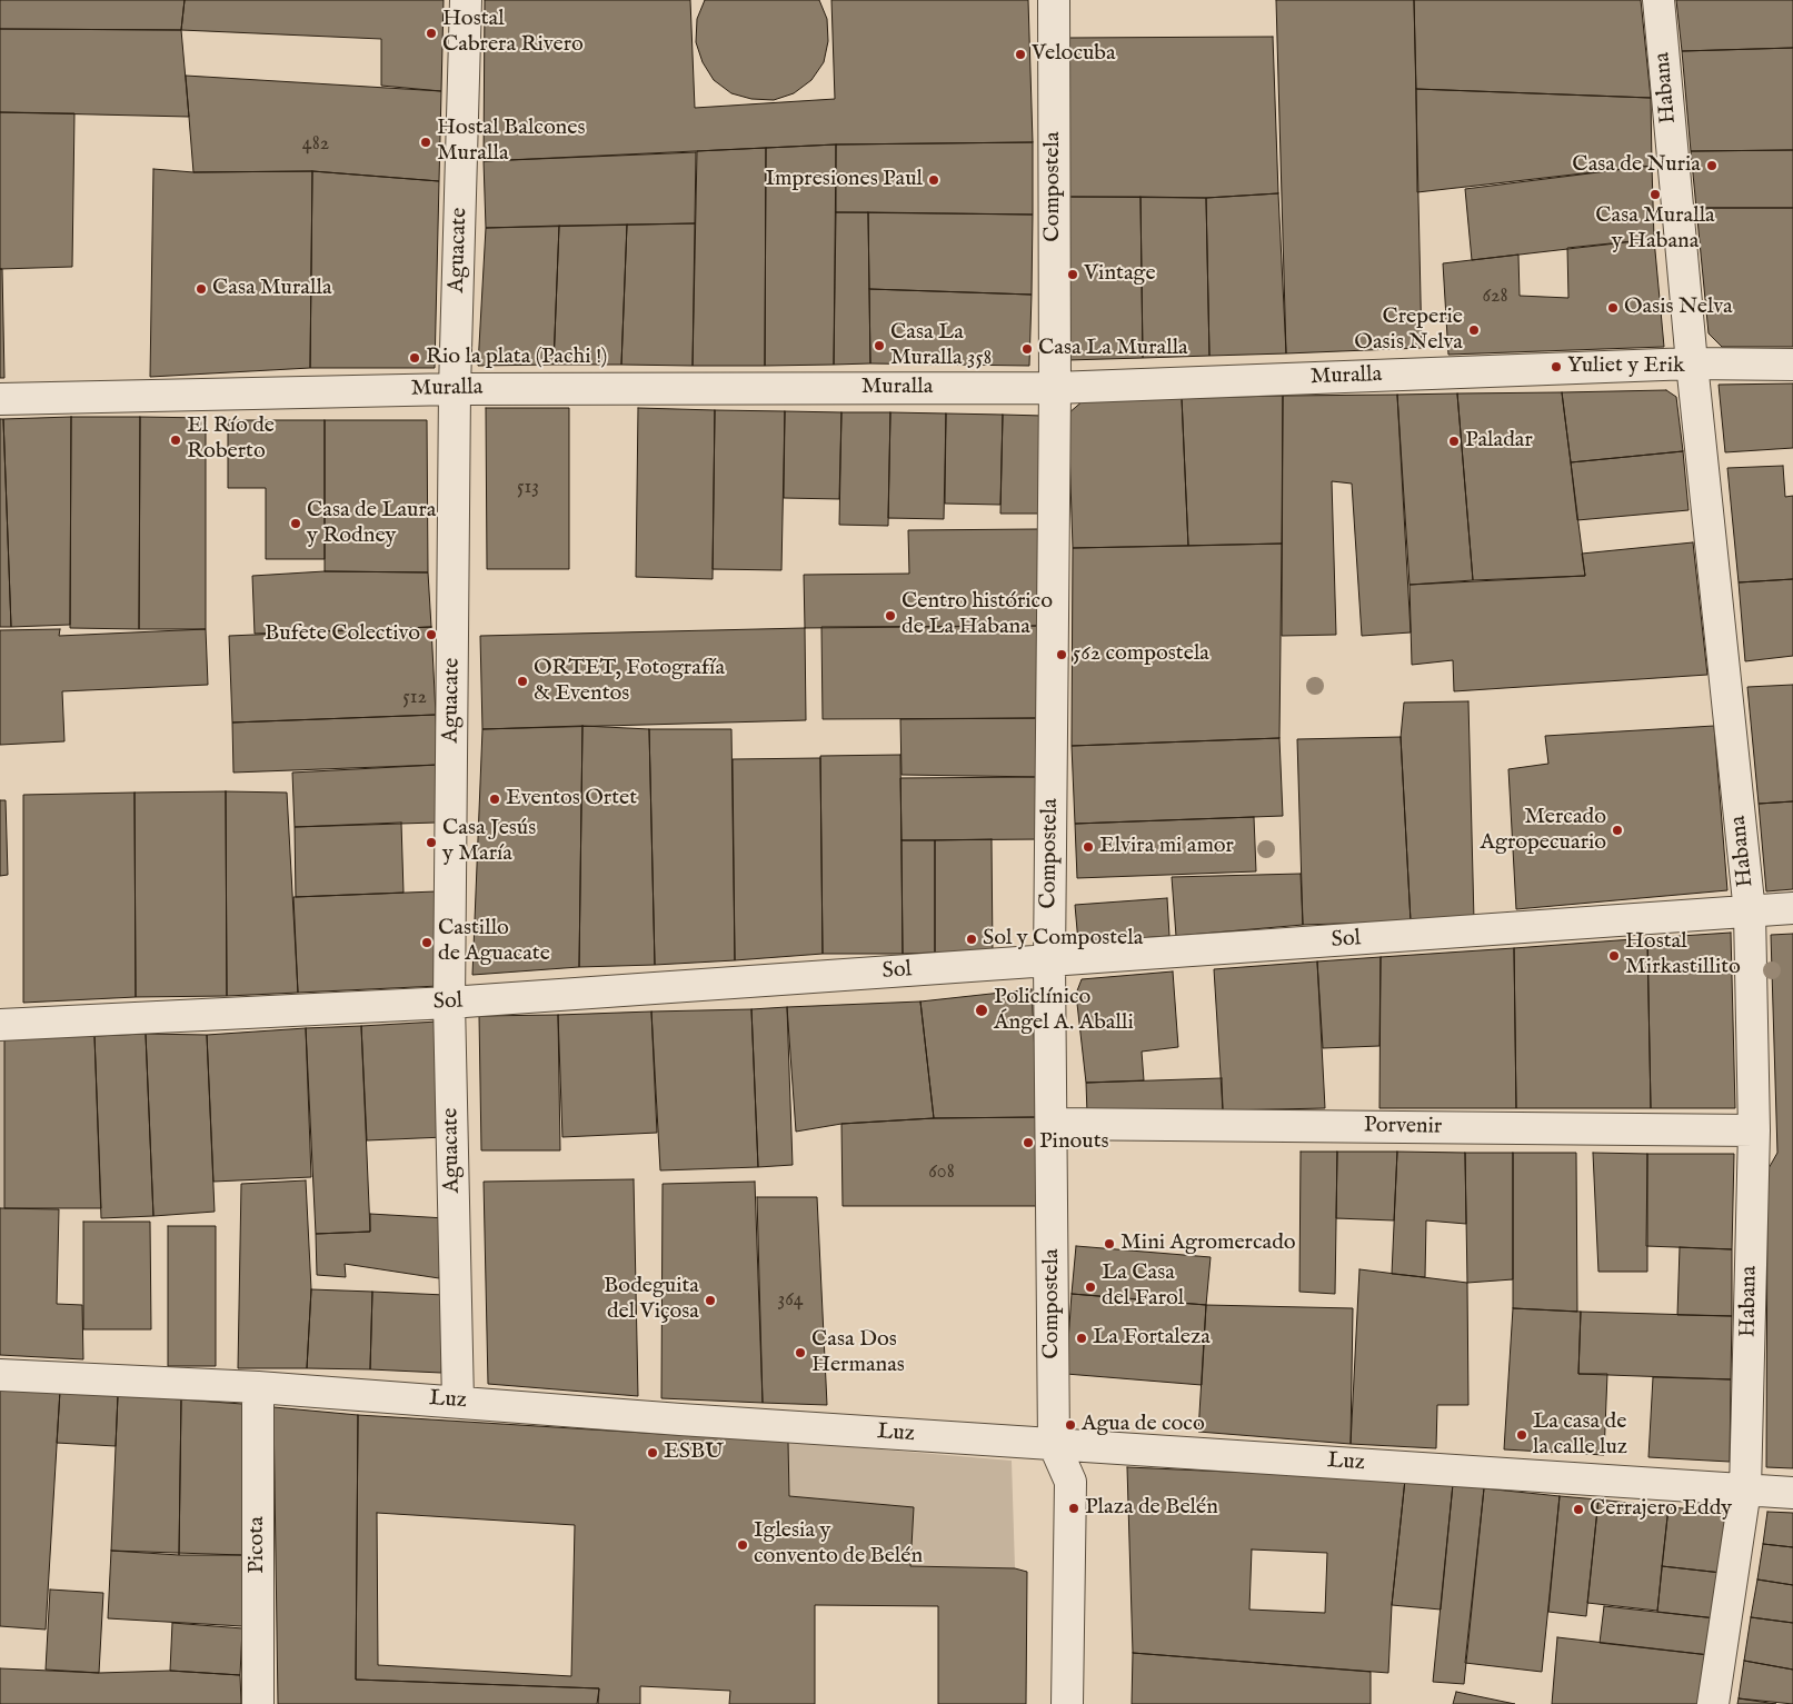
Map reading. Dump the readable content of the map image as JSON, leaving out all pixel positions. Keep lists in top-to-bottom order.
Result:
{
  "streets": {
    "street": [
      "Habana",
      "Compostela",
      "Aguacate",
      "Muralla",
      "Sol",
      "Porvenir",
      "Luz",
      "Picota"
    ]
  },
  "crossings": [
    ["Habana", "Muralla"],
    ["Habana", "Sol"],
    ["Habana", "Porvenir"],
    ["Habana", "Luz"],
    ["Compostela", "Muralla"],
    ["Compostela", "Sol"],
    ["Compostela", "Porvenir"],
    ["Compostela", "Luz"],
    ["Aguacate", "Muralla"],
    ["Aguacate", "Sol"],
    ["Aguacate", "Luz"],
    ["Luz", "Picota"]
  ],
  "places": [
    "Hostal Cabrera Rivero",
    "Velocuba",
    "Hostal Balcones Muralla",
    "Casa de Nuria",
    "Impresiones Paul",
    "Casa Muralla y Habana",
    "Vintage",
    "Casa Muralla",
    "Oasis Nelva",
    "Creperie Oasis Nelva",
    "Casa La Muralla 358",
    "Casa La Muralla",
    "Rio la plata (Pachi !)",
    "Yuliet y Erik",
    "El Río de Roberto",
    "Paladar",
    "Casa de Laura y Rodney",
    "Centro histórico de La Habana",
    "Bufete Colectivo",
    "562 compostela",
    "ORTET, Fotografía & Eventos",
    "Eventos Ortet",
    "Mercado Agropecuario",
    "Casa Jesús y María",
    "Elvira mi amor",
    "Sol y Compostela",
    "Castillo de Aguacate",
    "Hostal Mirkastillito",
    "Policlínico Ángel A. Aballi",
    "Pinouts",
    "Mini Agromercado",
    "La Casa del Farol",
    "Bodeguita del Viçosa",
    "La Fortaleza",
    "Casa Dos Hermanas",
    "Agua de coco",
    "La casa de la calle luz",
    "ESBU",
    "Plaza de Belén",
    "Cerrajero Eddy",
    "Iglesia y convento de Belén"
  ],
  "house_numbers": [
    "482",
    "628",
    "513",
    "512",
    "608",
    "364"
  ]
}
